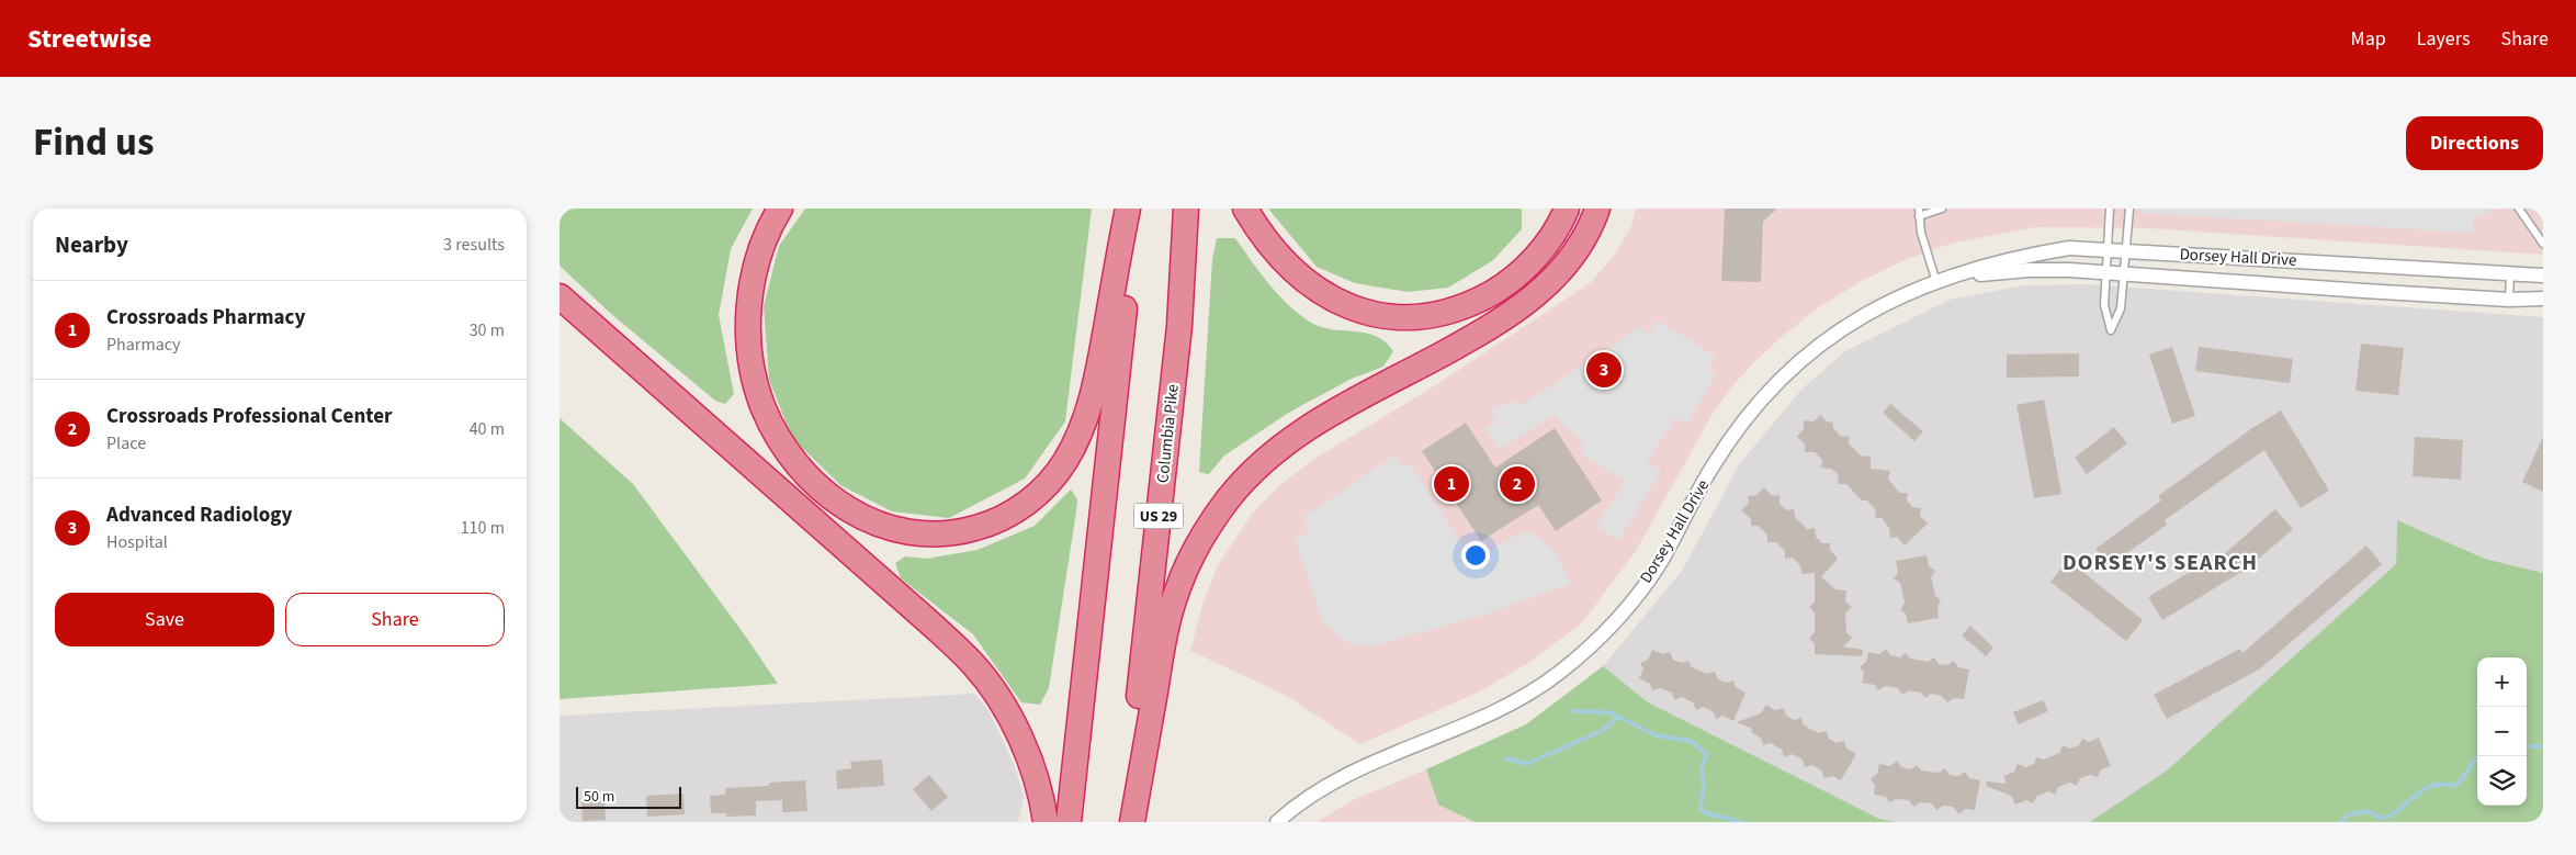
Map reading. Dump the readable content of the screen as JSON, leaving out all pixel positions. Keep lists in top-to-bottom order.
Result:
{
  "streets": {
    "highway": ["Columbia Pike", "US 29"],
    "street": ["Dorsey Hall Drive"]
  },
  "districts": ["DORSEY'S SEARCH"],
  "scale_bar": "50 m",
  "page": {
    "header": "Streetwise",
    "nav": ["Map", "Layers", "Share"],
    "title": "Find us",
    "buttons": [
      "Directions",
      ["Save", "Share"]
    ],
    "heading": ["Nearby", "3 results"],
    "list": [
      {
        "mark": "1",
        "name": "Crossroads Pharmacy",
        "note": "Pharmacy",
        "value": "30 m"
      },
      {
        "mark": "2",
        "name": "Crossroads Professional Center",
        "note": "Place",
        "value": "40 m"
      },
      {
        "mark": "3",
        "name": "Advanced Radiology",
        "note": "Hospital",
        "value": "110 m"
      }
    ],
    "pins": ["3", "1", "2"],
    "map_buttons": ["+", "−"],
    "scale": "50 m"
  }
}
